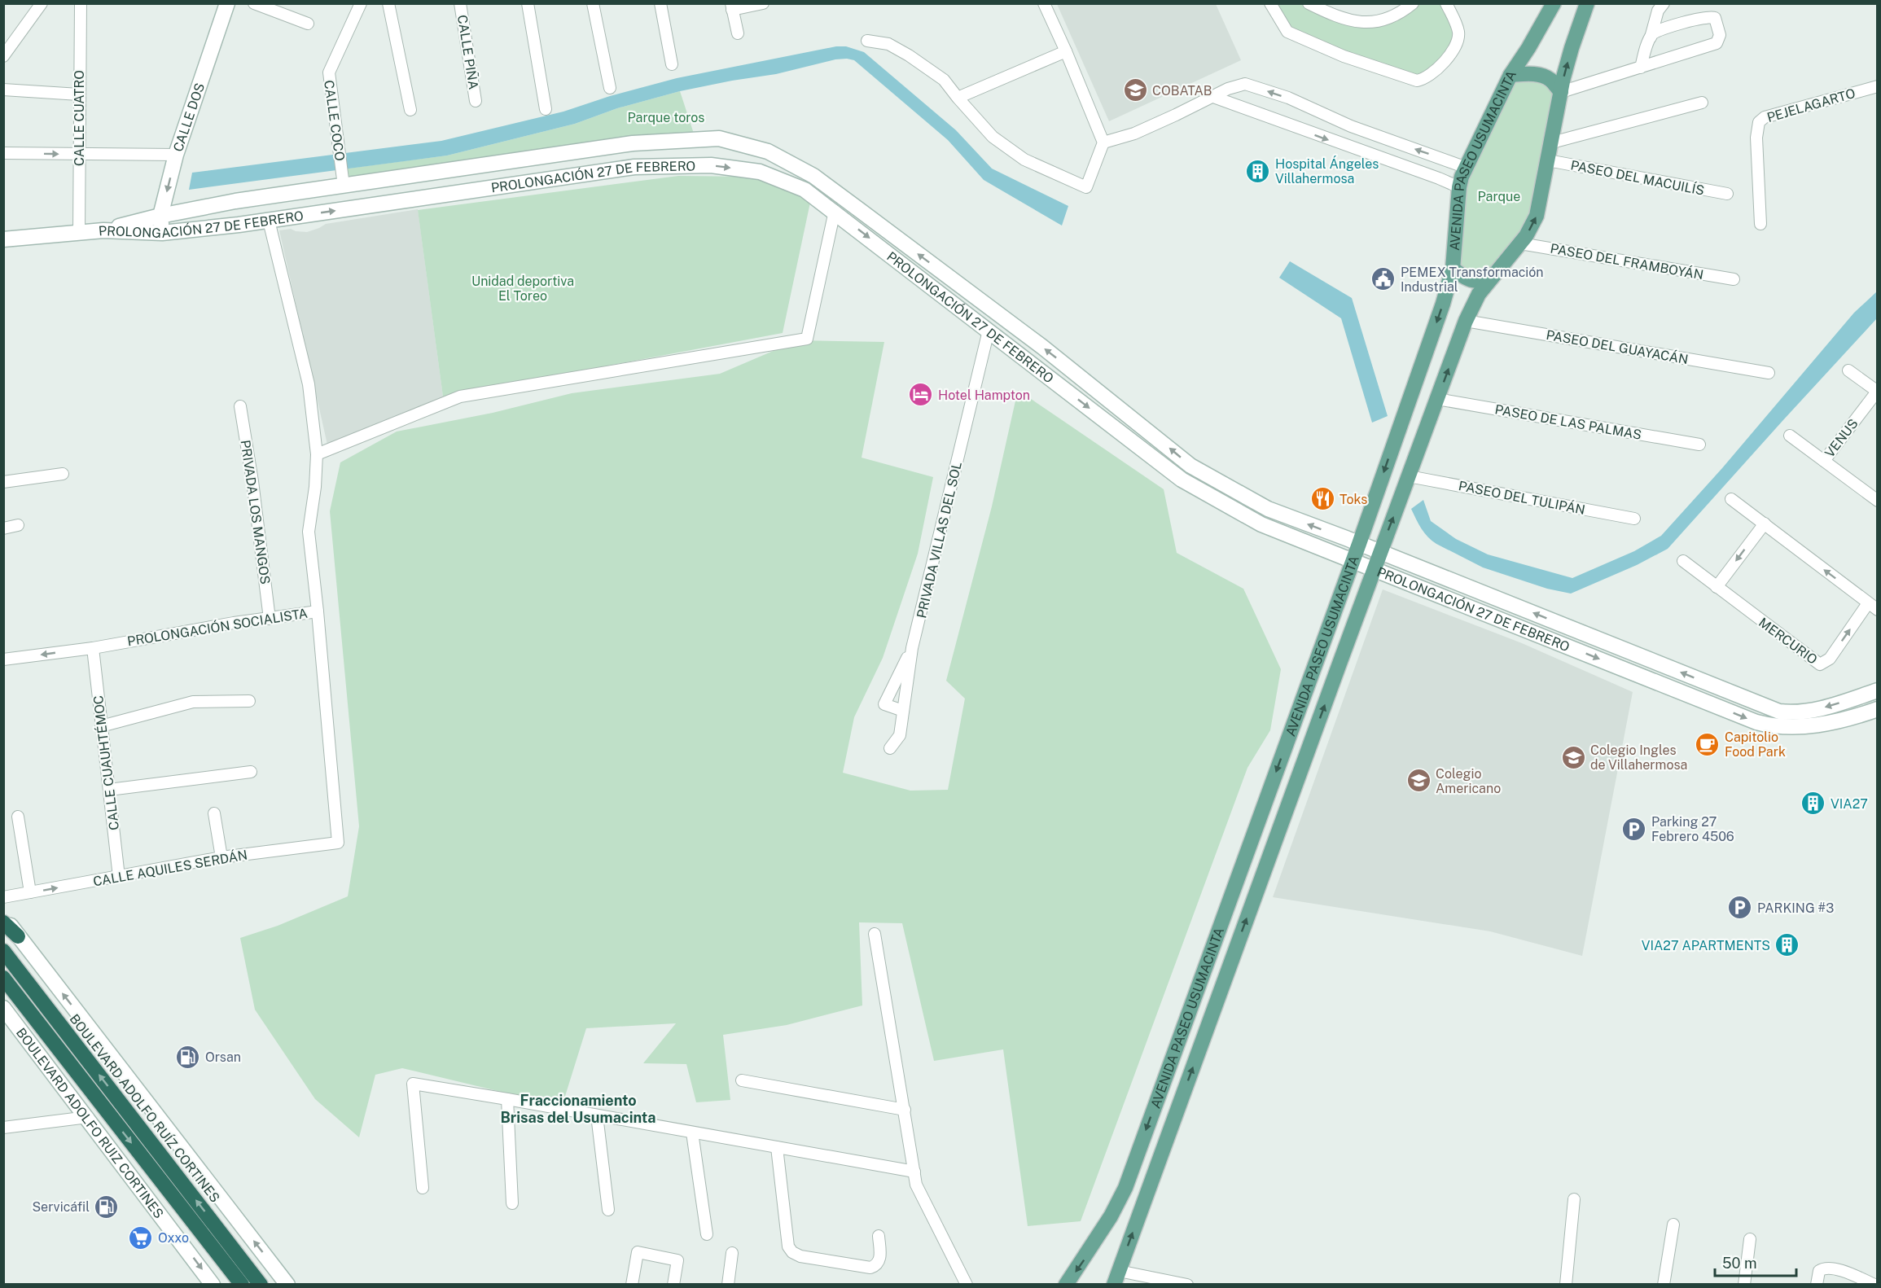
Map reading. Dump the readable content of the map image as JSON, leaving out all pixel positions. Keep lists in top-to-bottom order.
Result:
{
  "streets": {
    "highway": ["BOULEVARD ADOLFO RUÍZ CORTINES"],
    "main road": [
      "CALLE DOS",
      "AVENIDA PASEO USUMACINTA",
      "PROLONGACIÓN 27 DE FEBRERO",
      "BOULEVARD ADOLFO RUIZ CORTINES"
    ],
    "street": [
      "CALLE PIÑA",
      "PEJELAGARTO",
      "CALLE CUATRO",
      "CALLE COCO",
      "PASEO DEL MACUILÍS",
      "PASEO DEL FRAMBOYÁN",
      "PASEO DEL GUAYACÁN",
      "PASEO DE LAS PALMAS",
      "VENUS",
      "PASEO DEL TULIPÁN",
      "PRIVADA LOS MANGOS",
      "PRIVADA VILLAS DEL SOL",
      "PROLONGACIÓN SOCIALISTA",
      "MERCURIO",
      "CALLE CUAUHTÉMOC",
      "CALLE AQUILES SERDÁN"
    ]
  },
  "crossings": [
    ["CALLE DOS", "PROLONGACIÓN 27 DE FEBRERO"],
    ["CALLE COCO", "PROLONGACIÓN 27 DE FEBRERO"],
    ["AVENIDA PASEO USUMACINTA", "PROLONGACIÓN 27 DE FEBRERO"],
    ["AVENIDA PASEO USUMACINTA", "PASEO DEL MACUILÍS"],
    ["AVENIDA PASEO USUMACINTA", "PASEO DEL FRAMBOYÁN"],
    ["AVENIDA PASEO USUMACINTA", "PASEO DEL GUAYACÁN"],
    ["AVENIDA PASEO USUMACINTA", "PASEO DE LAS PALMAS"],
    ["AVENIDA PASEO USUMACINTA", "PASEO DEL TULIPÁN"],
    ["PROLONGACIÓN 27 DE FEBRERO", "PRIVADA VILLAS DEL SOL"],
    ["PRIVADA LOS MANGOS", "PROLONGACIÓN SOCIALISTA"],
    ["PROLONGACIÓN SOCIALISTA", "CALLE CUAUHTÉMOC"],
    ["PROLONGACIÓN SOCIALISTA", "CALLE AQUILES SERDÁN"],
    ["CALLE CUAUHTÉMOC", "CALLE AQUILES SERDÁN"]
  ],
  "districts": ["Fraccionamiento Brisas del Usumacinta"],
  "parks": ["Parque toros", "Parque", "Unidad deportiva El Toreo"],
  "places": {
    "school or university": ["COBATAB", "Colegio Ingles de Villahermosa", "Colegio Americano"],
    "building": ["Hospital Ángeles Villahermosa", "VIA27", "VIA27 APARTMENTS"],
    "public building": ["PEMEX Transformación Industrial"],
    "hotel": ["Hotel Hampton"],
    "restaurant": ["Toks"],
    "cafe": ["Capitolio Food Park"],
    "parking": ["Parking 27 Febrero 4506", "PARKING #3"],
    "fuel station": ["Orsan", "Servicáfil"],
    "supermarket": ["Oxxo"]
  },
  "scale_bar": "50 m"
}
